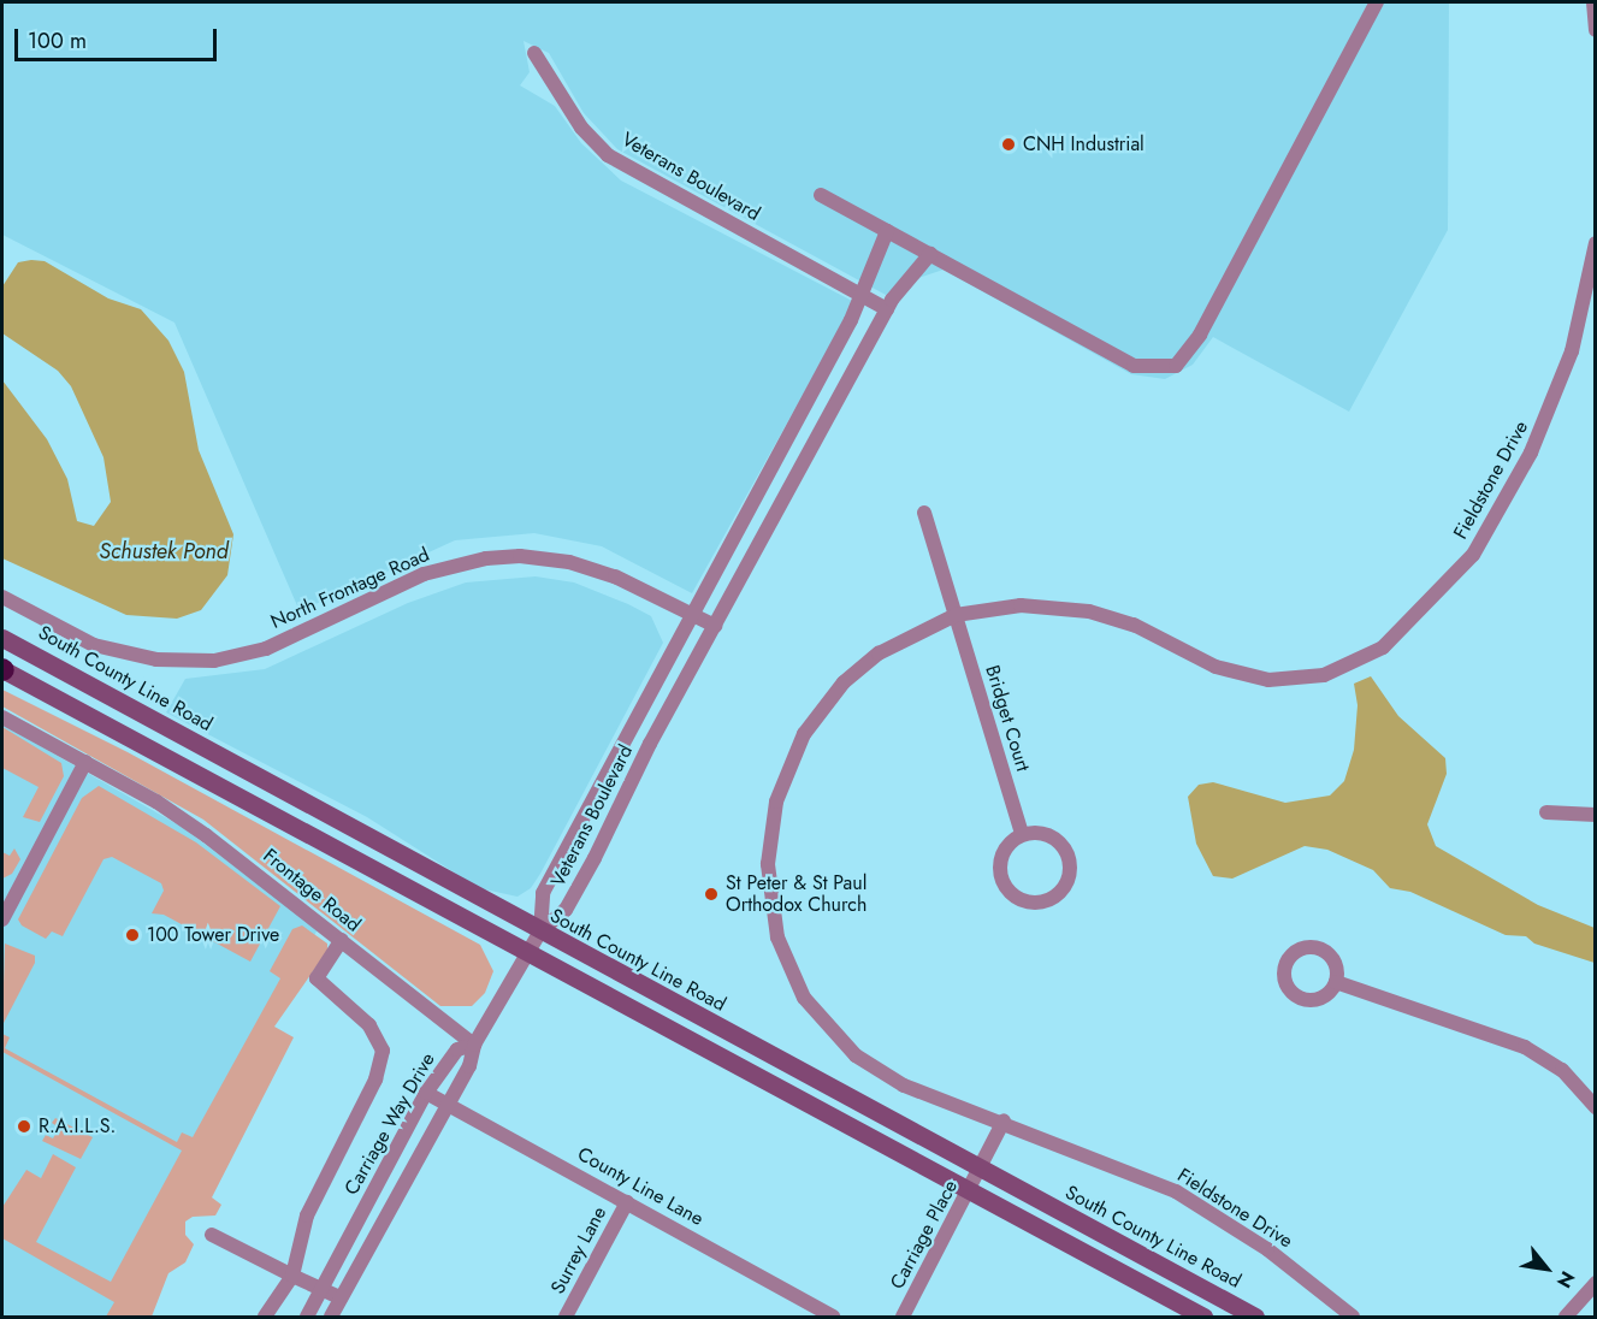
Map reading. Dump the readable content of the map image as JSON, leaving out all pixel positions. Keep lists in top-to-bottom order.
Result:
{
  "streets": {
    "main road": ["South County Line Road"],
    "street": [
      "Veterans Boulevard",
      "Fieldstone Drive",
      "North Frontage Road",
      "Bridget Court",
      "Frontage Road",
      "Carriage Way Drive",
      "County Line Lane",
      "Carriage Place",
      "Surrey Lane"
    ]
  },
  "crossings": [
    ["Veterans Boulevard", "North Frontage Road"],
    ["Veterans Boulevard", "South County Line Road"],
    ["Fieldstone Drive", "Bridget Court"],
    ["South County Line Road", "Carriage Place"],
    ["Frontage Road", "Carriage Way Drive"],
    ["Carriage Way Drive", "County Line Lane"],
    ["County Line Lane", "Surrey Lane"]
  ],
  "water": ["Schustek Pond"],
  "places": [
    "CNH Industrial",
    "St Peter & St Paul Orthodox Church",
    "100 Tower Drive",
    "R.A.I.L.S."
  ],
  "scale_bar": "100 m",
  "north": "bottom right"
}
